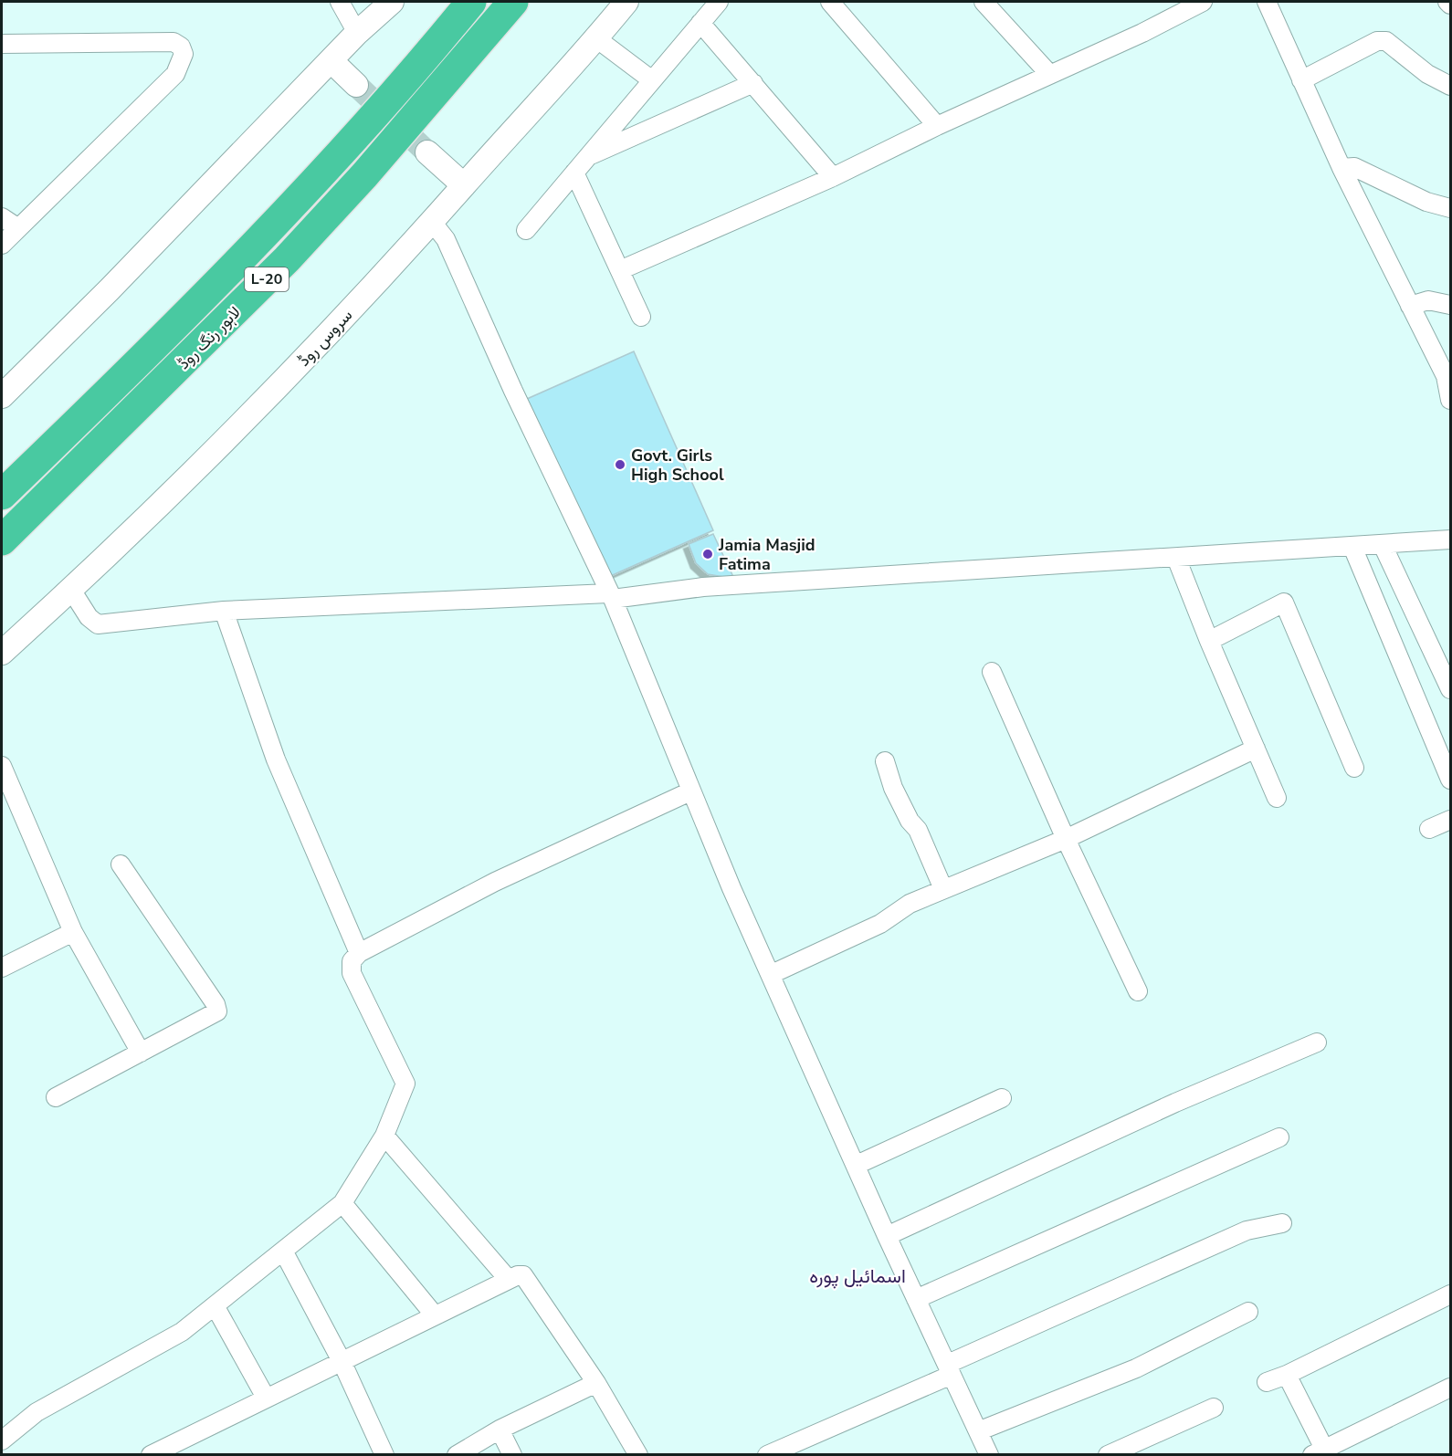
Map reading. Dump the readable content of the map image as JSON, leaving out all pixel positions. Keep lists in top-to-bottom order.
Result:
{
  "streets": {
    "highway": ["L-20", "لاہور رنگ روڈ"],
    "street": ["سروس روڈ"]
  },
  "districts": ["اسمائیل پورہ"],
  "places": ["Govt. Girls High School", "Jamia Masjid Fatima"]
}
